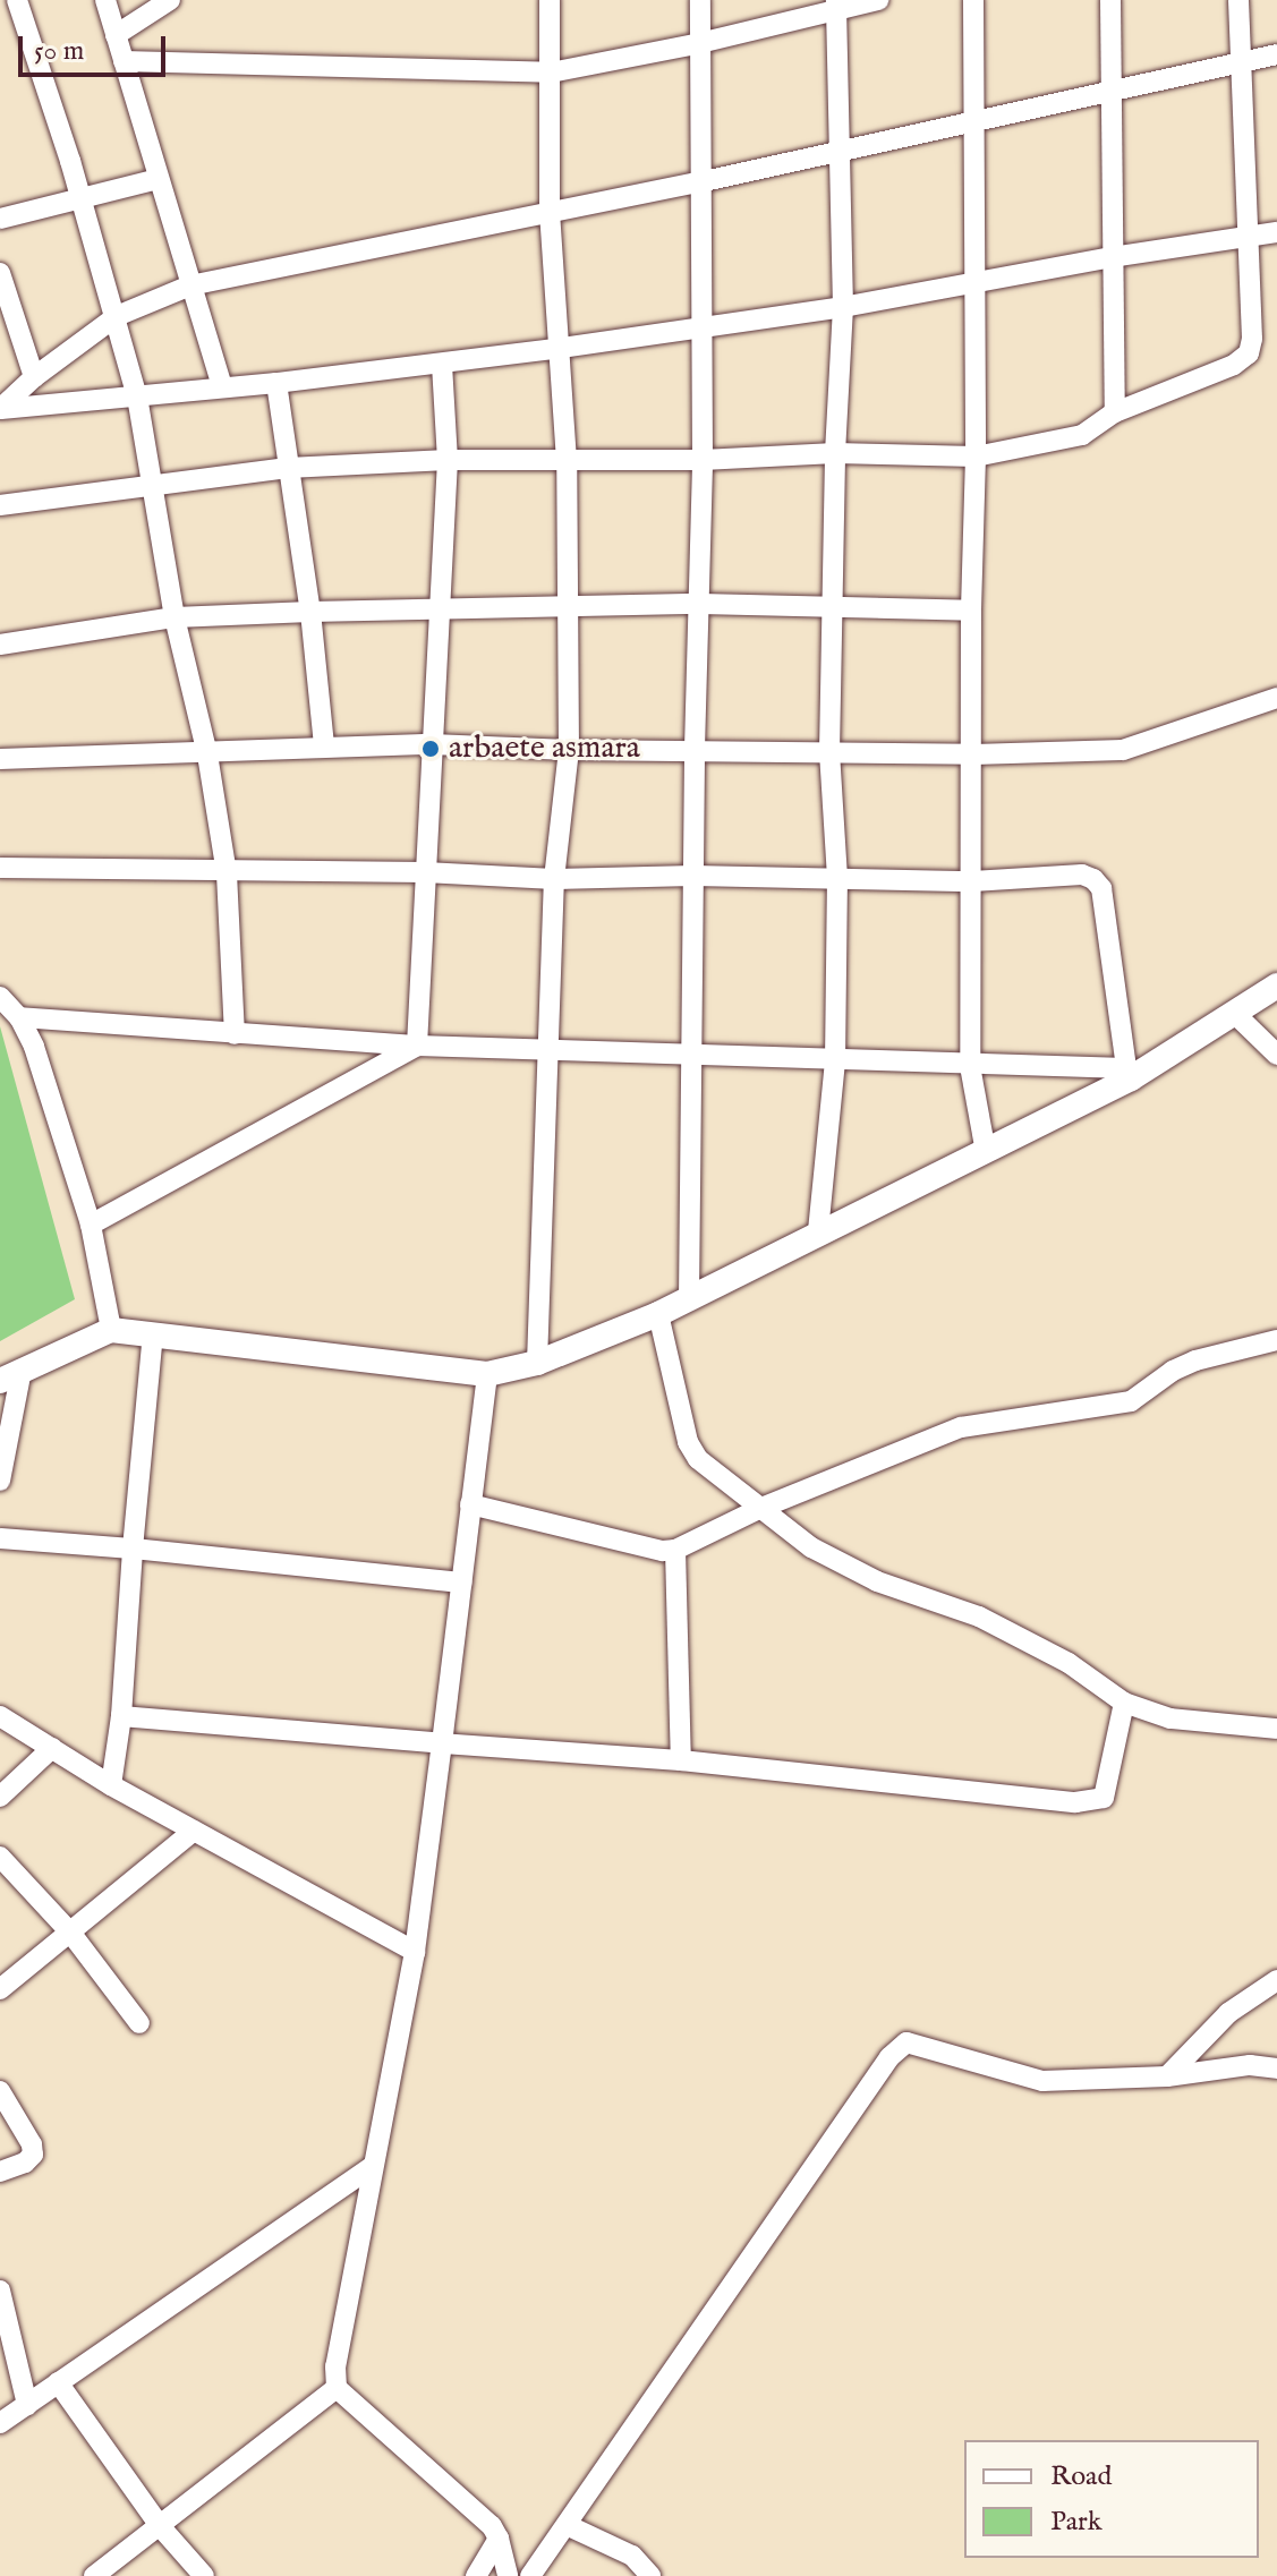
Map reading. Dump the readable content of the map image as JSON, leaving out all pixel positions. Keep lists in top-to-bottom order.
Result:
{
  "places": ["arbaete asmara"],
  "legend": ["Road", "Park"],
  "scale_bar": "50 m"
}
